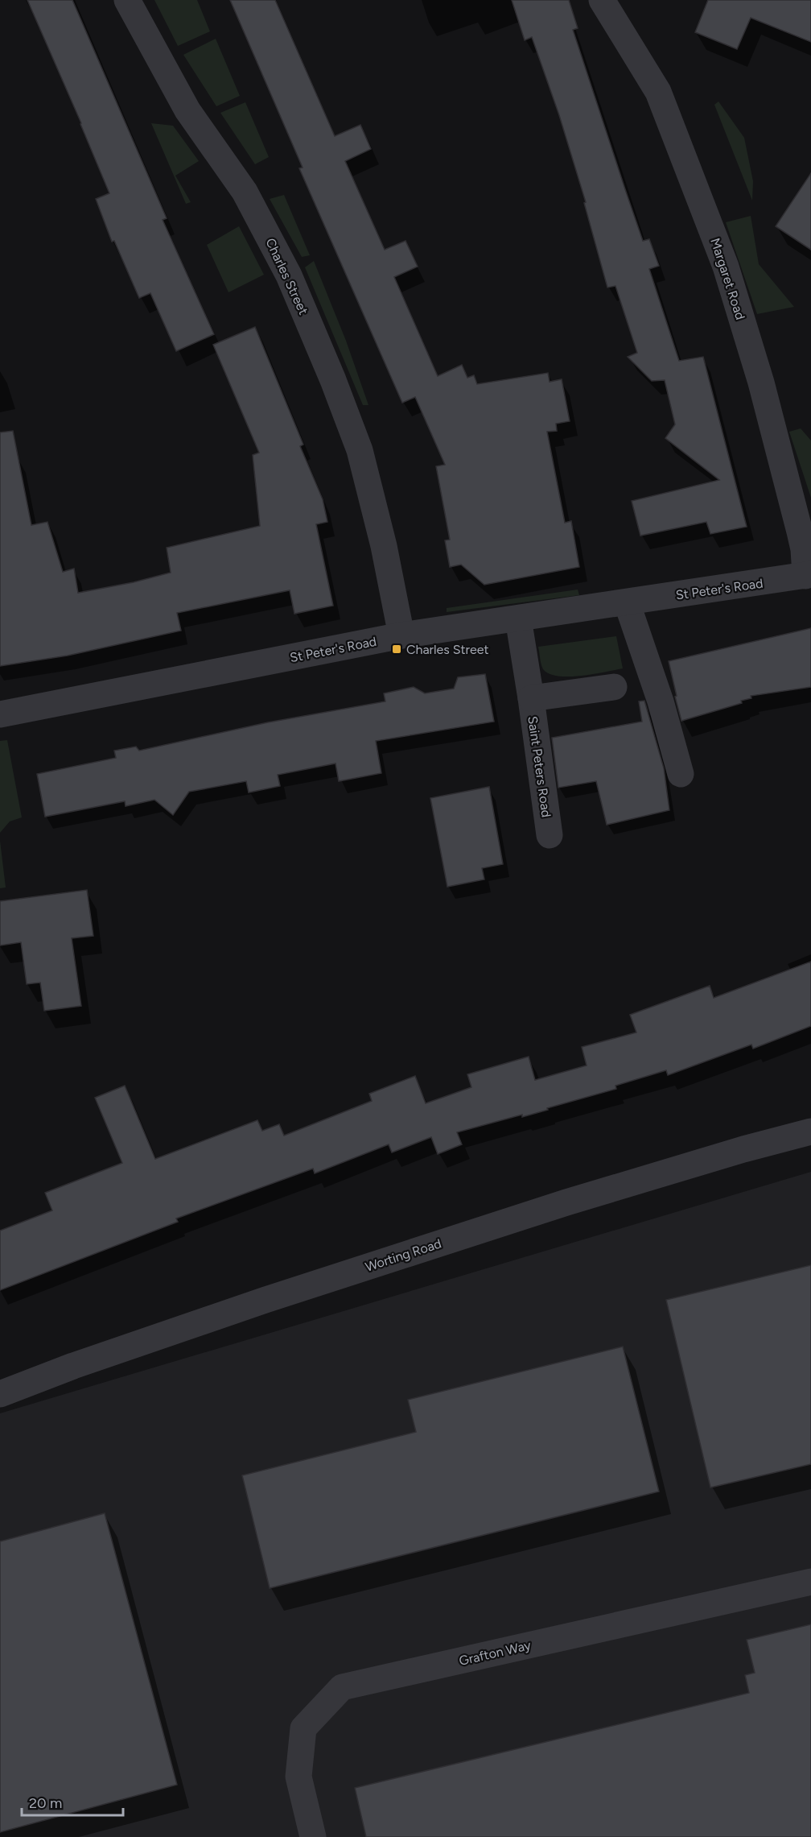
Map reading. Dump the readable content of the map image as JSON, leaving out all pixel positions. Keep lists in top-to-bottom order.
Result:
{
  "streets": {
    "street": [
      "Charles Street",
      "Margaret Road",
      "St Peter's Road",
      "Saint Peters Road",
      "Worting Road",
      "Grafton Way"
    ]
  },
  "crossings": [
    ["Charles Street", "St Peter's Road"],
    ["Margaret Road", "St Peter's Road"],
    ["St Peter's Road", "Saint Peters Road"]
  ],
  "places": {
    "transit": ["Charles Street"]
  },
  "scale_bar": "20 m"
}
